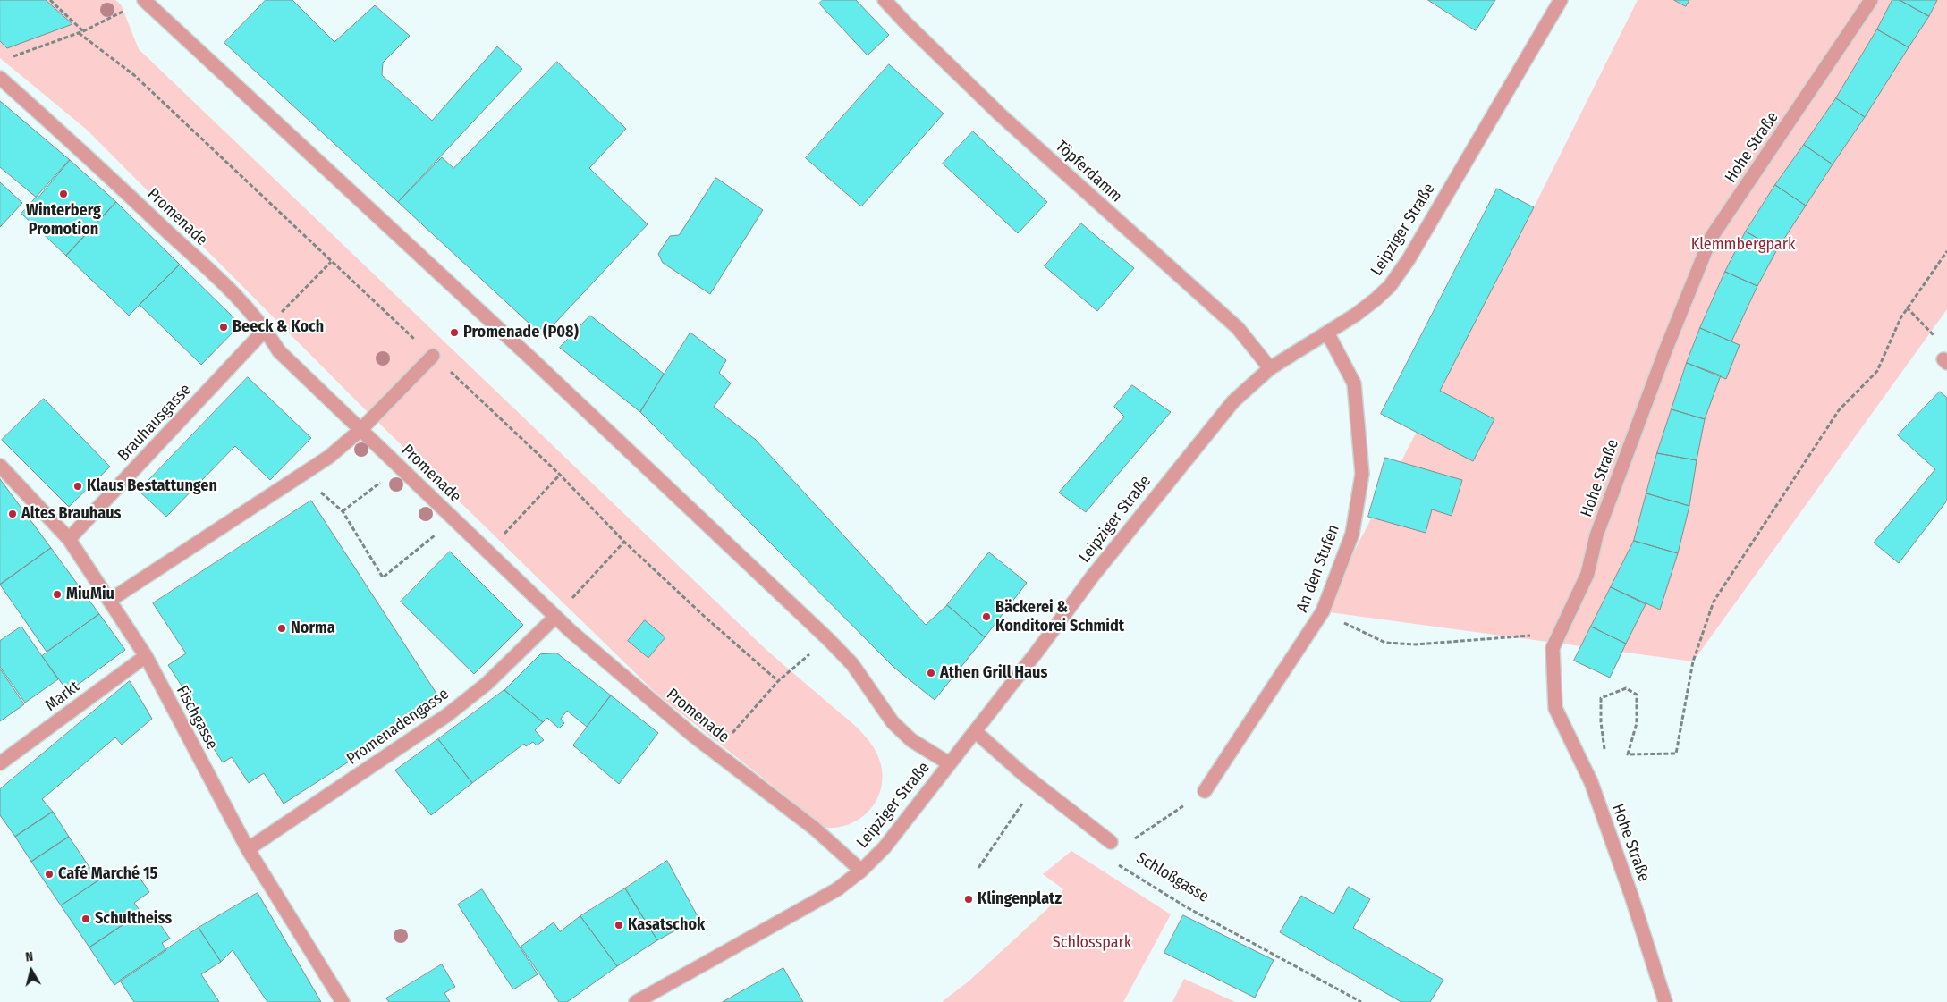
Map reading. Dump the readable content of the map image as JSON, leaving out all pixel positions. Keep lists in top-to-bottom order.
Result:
{
  "streets": {
    "street": [
      "Hohe Straße",
      "Töpferdamm",
      "Promenade",
      "Leipziger Straße",
      "Brauhausgasse",
      "An den Stufen",
      "Markt",
      "Fischgasse",
      "Promenadengasse"
    ],
    "path": ["Schloßgasse"]
  },
  "crossings": [
    ["Töpferdamm", "Leipziger Straße"],
    ["Promenade", "Leipziger Straße"],
    ["Promenade", "Brauhausgasse"],
    ["Promenade", "Promenadengasse"],
    ["Leipziger Straße", "An den Stufen"],
    ["Brauhausgasse", "Fischgasse"],
    ["Markt", "Fischgasse"],
    ["Fischgasse", "Promenadengasse"]
  ],
  "parks": ["Klemmbergpark", "Schlosspark"],
  "places": [
    "Winterberg Promotion",
    "Beeck & Koch",
    "Promenade (P08)",
    "Klaus Bestattungen",
    "Altes Brauhaus",
    "MiuMiu",
    "Bäckerei & Konditorei Schmidt",
    "Norma",
    "Athen Grill Haus",
    "Café Marché 15",
    "Klingenplatz",
    "Schultheiss",
    "Kasatschok"
  ],
  "north": "top"
}
